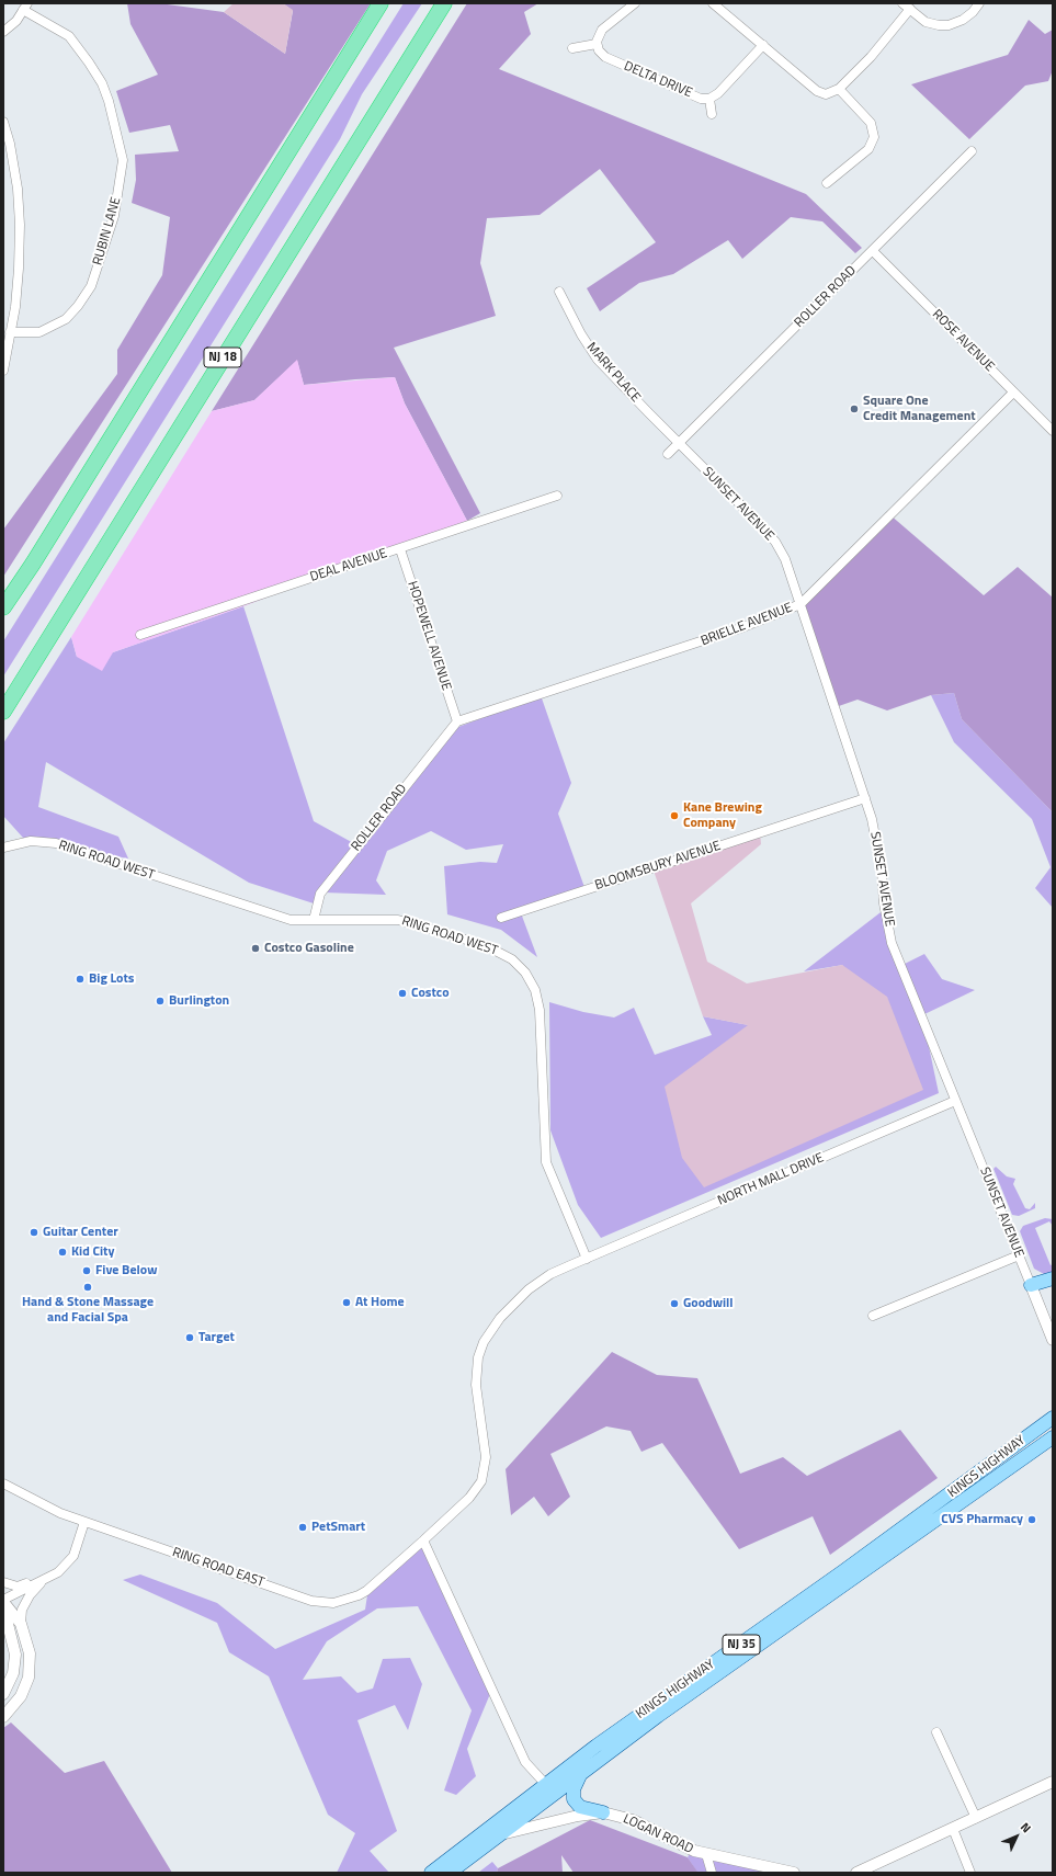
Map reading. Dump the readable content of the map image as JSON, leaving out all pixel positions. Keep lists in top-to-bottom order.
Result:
{
  "streets": {
    "highway": ["NJ 18"],
    "main road": ["KINGS HIGHWAY", "NJ 35"],
    "street": [
      "DELTA DRIVE",
      "RUBIN LANE",
      "ROLLER ROAD",
      "ROSE AVENUE",
      "MARK PLACE",
      "SUNSET AVENUE",
      "DEAL AVENUE",
      "BRIELLE AVENUE",
      "HOPEWELL AVENUE",
      "RING ROAD WEST",
      "BLOOMSBURY AVENUE",
      "NORTH MALL DRIVE",
      "RING ROAD EAST",
      "LOGAN ROAD"
    ]
  },
  "crossings": [
    ["ROLLER ROAD", "ROSE AVENUE"],
    ["ROLLER ROAD", "MARK PLACE"],
    ["ROLLER ROAD", "SUNSET AVENUE"],
    ["ROLLER ROAD", "BRIELLE AVENUE"],
    ["ROLLER ROAD", "HOPEWELL AVENUE"],
    ["ROLLER ROAD", "RING ROAD WEST"],
    ["ROSE AVENUE", "BRIELLE AVENUE"],
    ["MARK PLACE", "SUNSET AVENUE"],
    ["SUNSET AVENUE", "BRIELLE AVENUE"],
    ["SUNSET AVENUE", "BLOOMSBURY AVENUE"],
    ["SUNSET AVENUE", "NORTH MALL DRIVE"],
    ["DEAL AVENUE", "HOPEWELL AVENUE"],
    ["BRIELLE AVENUE", "HOPEWELL AVENUE"],
    ["RING ROAD WEST", "NORTH MALL DRIVE"],
    ["RING ROAD WEST", "RING ROAD EAST"],
    ["NORTH MALL DRIVE", "RING ROAD EAST"],
    ["KINGS HIGHWAY", "LOGAN ROAD"]
  ],
  "places": [
    "Square One Credit Management",
    "Kane Brewing Company",
    "Costco Gasoline",
    "Big Lots",
    "Costco",
    "Burlington",
    "Guitar Center",
    "Kid City",
    "Five Below",
    "Hand & Stone Massage and Facial Spa",
    "At Home",
    "Goodwill",
    "Target",
    "CVS Pharmacy",
    "PetSmart"
  ],
  "north": "top right"
}
